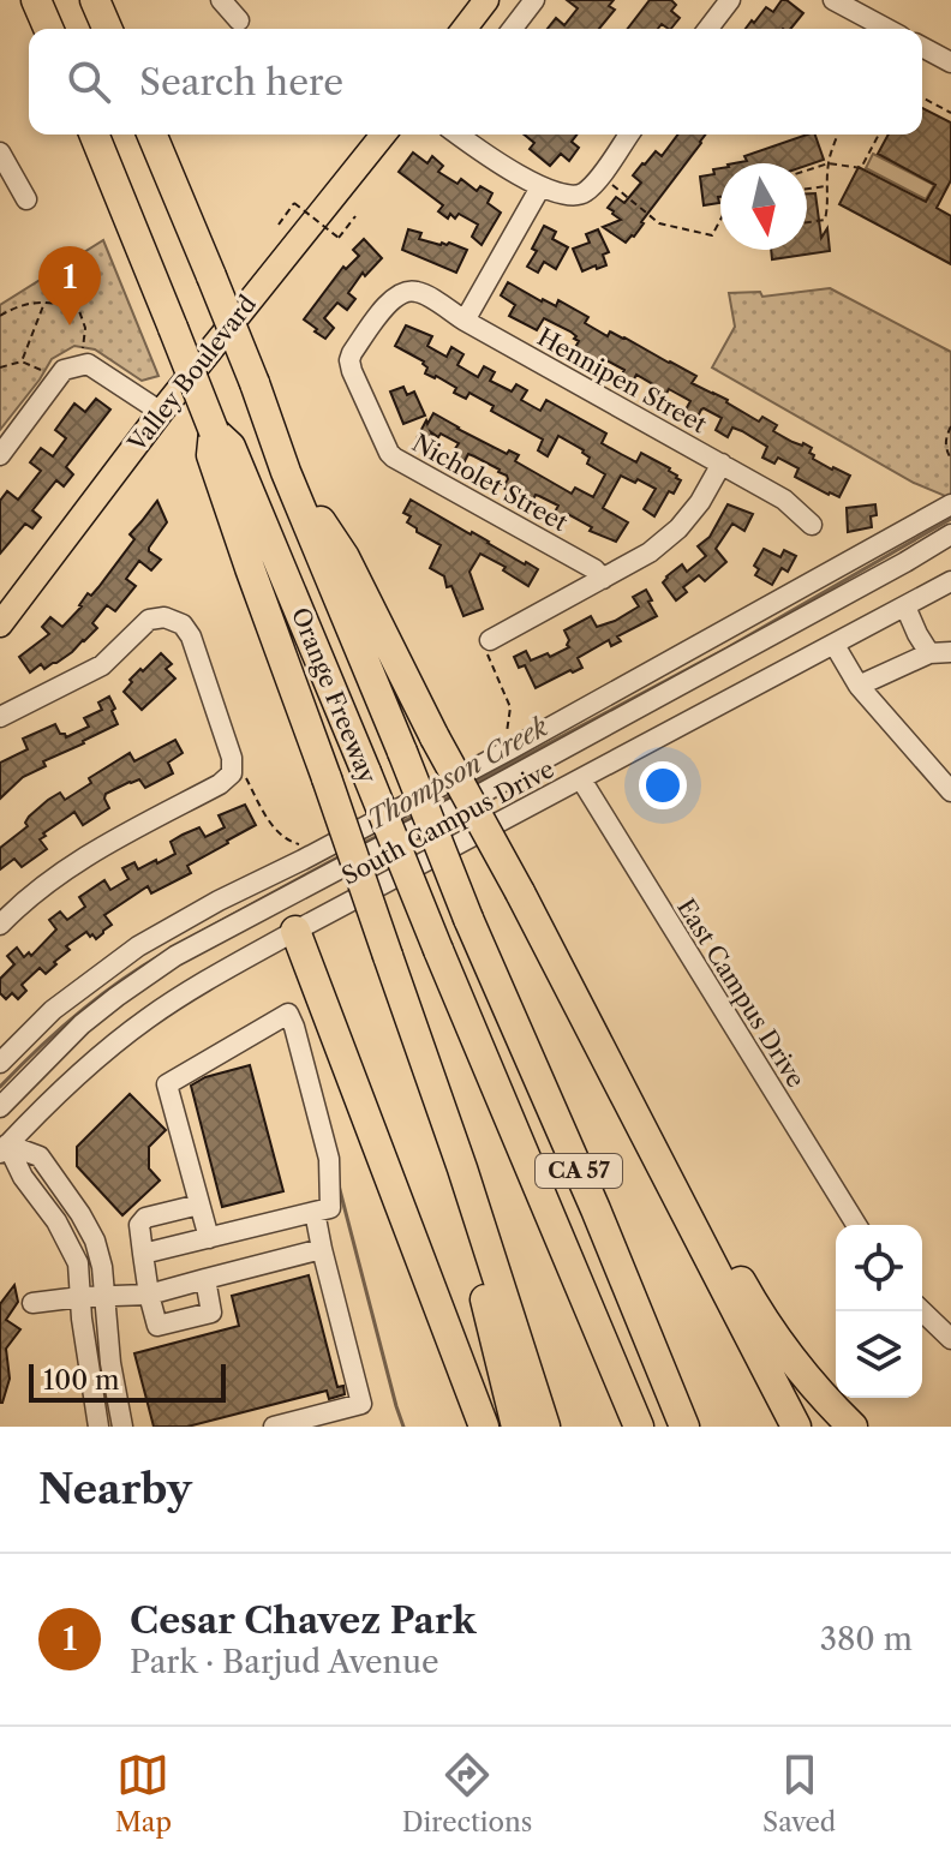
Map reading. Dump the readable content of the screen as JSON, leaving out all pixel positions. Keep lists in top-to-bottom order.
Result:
{
  "streets": {
    "highway": ["Orange Freeway", "CA 57"],
    "main road": ["Valley Boulevard"],
    "street": [
      "Hennipen Street",
      "Nicholet Street",
      "South Campus Drive",
      "East Campus Drive"
    ]
  },
  "crossings": [
    ["Hennipen Street", "Nicholet Street"],
    ["South Campus Drive", "East Campus Drive"]
  ],
  "water": ["Thompson Creek"],
  "scale_bar": "100 m",
  "north": "bottom",
  "page": {
    "search": "Search here",
    "pins": "1",
    "scale": "100 m",
    "heading": "Nearby",
    "list": [
      {
        "mark": "1",
        "name": "Cesar Chavez Park",
        "note": "Park · Barjud Avenue",
        "value": "380 m"
      }
    ],
    "nav": ["Map", "Directions", "Saved"]
  }
}
